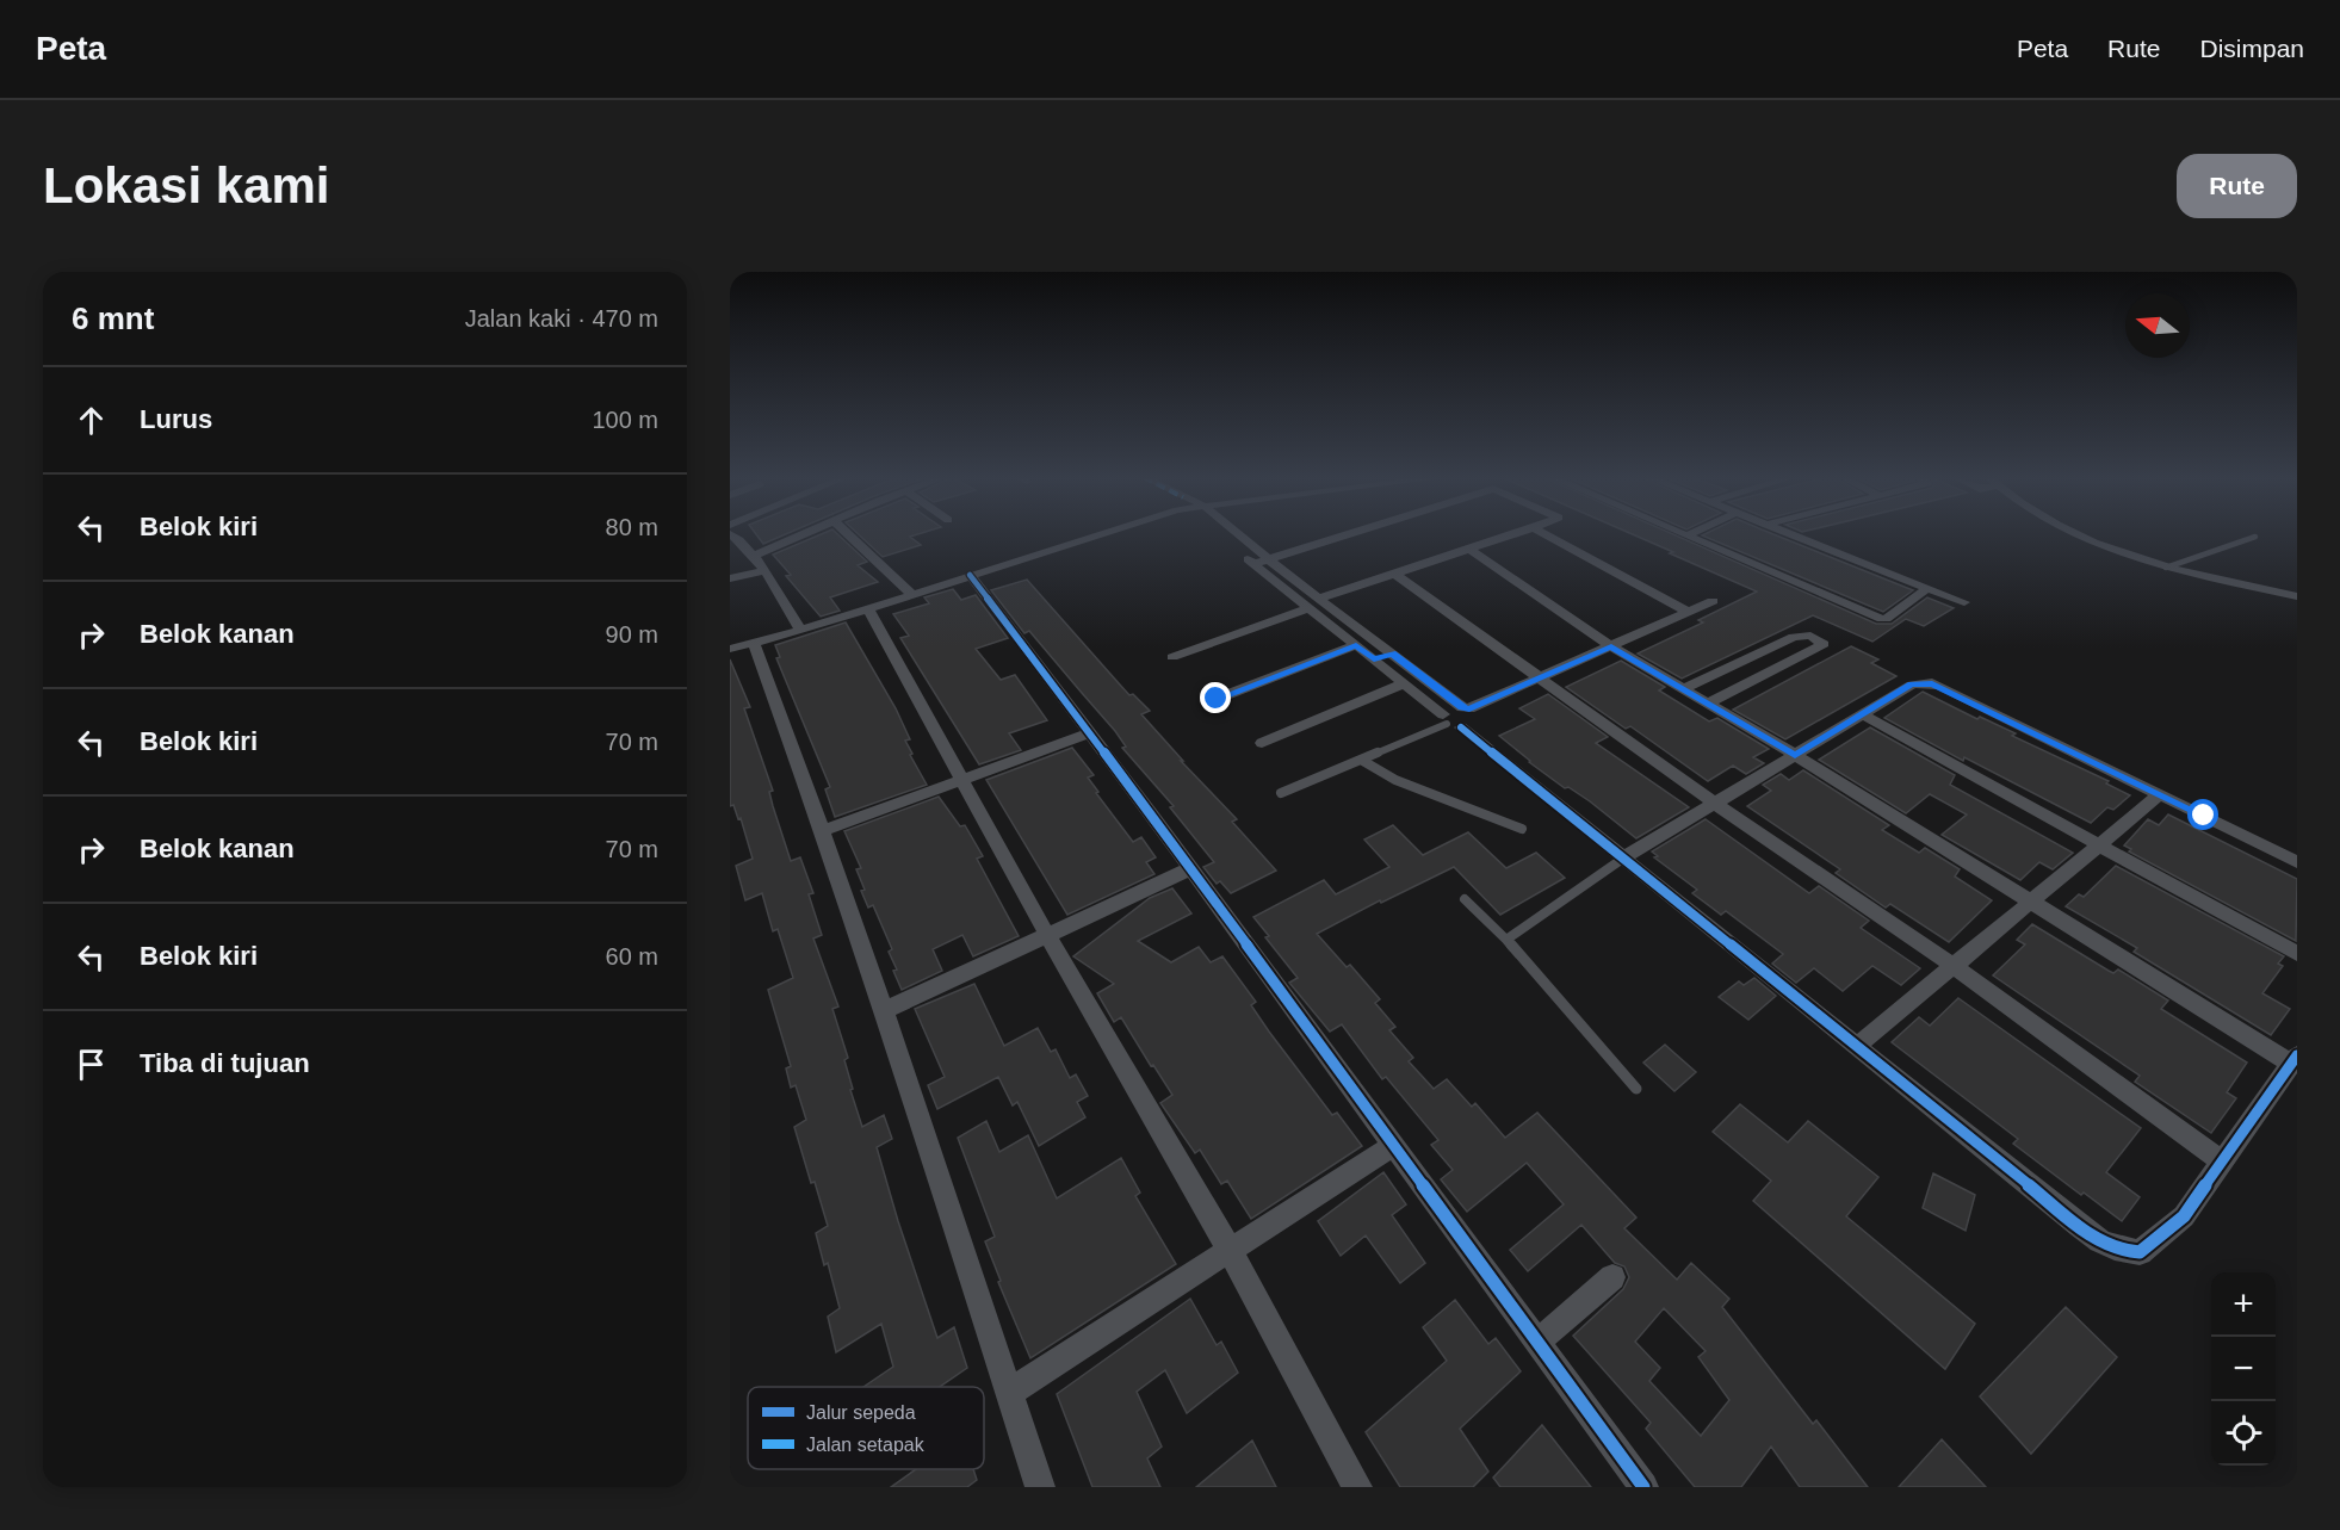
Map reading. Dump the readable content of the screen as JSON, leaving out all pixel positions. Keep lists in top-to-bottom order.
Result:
{
  "legend": ["Jalur sepeda", "Jalan setapak"],
  "north": "left",
  "page": {
    "header": "Peta",
    "nav": ["Peta", "Rute", "Disimpan"],
    "buttons": "Rute",
    "title": "Lokasi kami",
    "heading": ["6 mnt", "Jalan kaki · 470 m"],
    "list": [
      ["Lurus", "100 m"],
      ["Belok kiri", "80 m"],
      ["Belok kanan", "90 m"],
      ["Belok kiri", "70 m"],
      ["Belok kanan", "70 m"],
      ["Belok kiri", "60 m"],
      "Tiba di tujuan"
    ],
    "map_buttons": ["+", "−"]
  }
}
